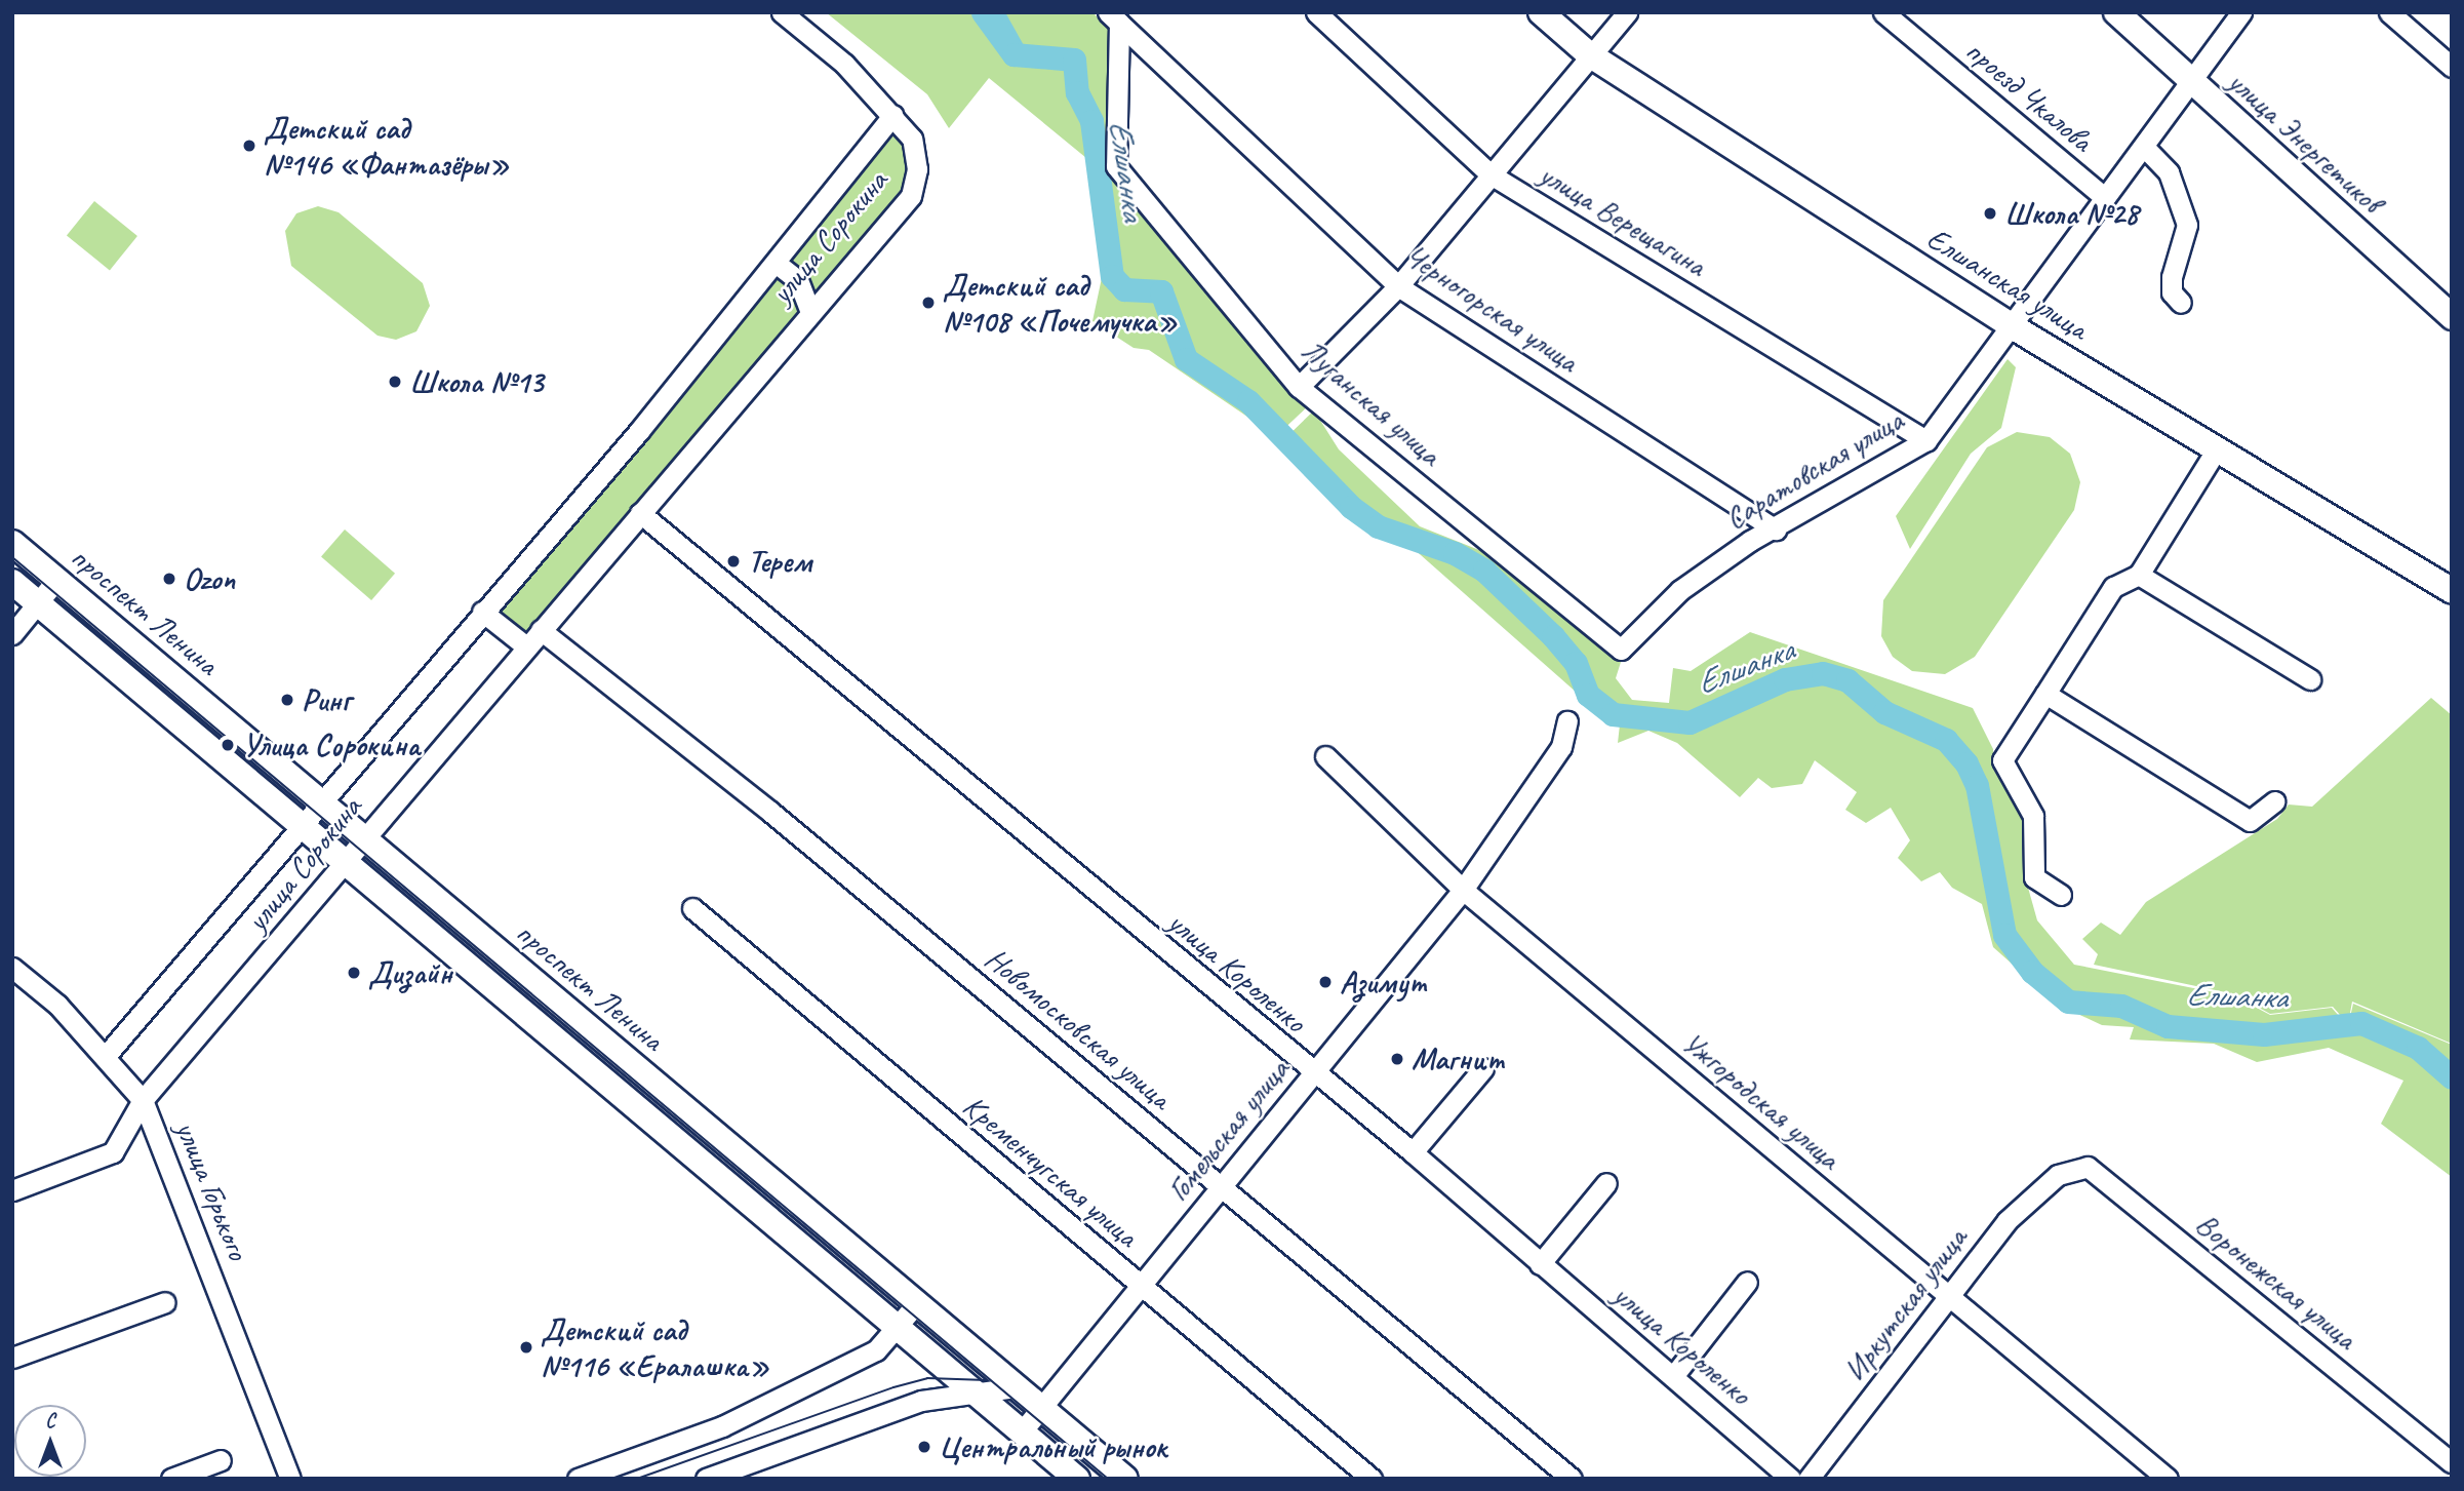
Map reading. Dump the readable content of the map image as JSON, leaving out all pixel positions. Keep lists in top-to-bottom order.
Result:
{
  "streets": {
    "main road": ["улица Энергетиков", "Елшанская улица", "проспект Ленина"],
    "street": [
      "проезд Чкалова",
      "улица Верещагина",
      "улица Сорокина",
      "Черногорская улица",
      "Луганская улица",
      "Саратовская улица",
      "улица Короленко",
      "Новомосковская улица",
      "Ужгородская улица",
      "Гомельская улица",
      "Кременчугская улица",
      "улица Горького",
      "Воронежская улица",
      "Иркутская улица"
    ]
  },
  "crossings": [
    ["проезд Чкалова", "Саратовская улица"],
    ["улица Энергетиков", "Саратовская улица"],
    ["улица Верещагина", "Саратовская улица"],
    ["улица Сорокина", "проспект Ленина"],
    ["улица Сорокина", "улица Короленко"],
    ["улица Сорокина", "Новомосковская улица"],
    ["улица Сорокина", "улица Горького"],
    ["Елшанская улица", "Саратовская улица"],
    ["Черногорская улица", "Луганская улица"],
    ["Черногорская улица", "Саратовская улица"],
    ["Луганская улица", "Саратовская улица"],
    ["проспект Ленина", "Гомельская улица"],
    ["улица Короленко", "Гомельская улица"],
    ["Новомосковская улица", "Гомельская улица"],
    ["Ужгородская улица", "Гомельская улица"],
    ["Ужгородская улица", "Иркутская улица"],
    ["Гомельская улица", "Кременчугская улица"],
    ["Воронежская улица", "Иркутская улица"]
  ],
  "water": ["Елшанка"],
  "places": [
    "Детский сад №146 «Фантазёры»",
    "Школа №28",
    "Детский сад №108 «Почемучка»",
    "Школа №13",
    "Терем",
    "Ozon",
    "Ринг",
    "Улица Сорокина",
    "Дизайн",
    "Азимут",
    "Магнит",
    "Детский сад №116 «Ералашка»",
    "Центральный рынок"
  ],
  "north": "top"
}
